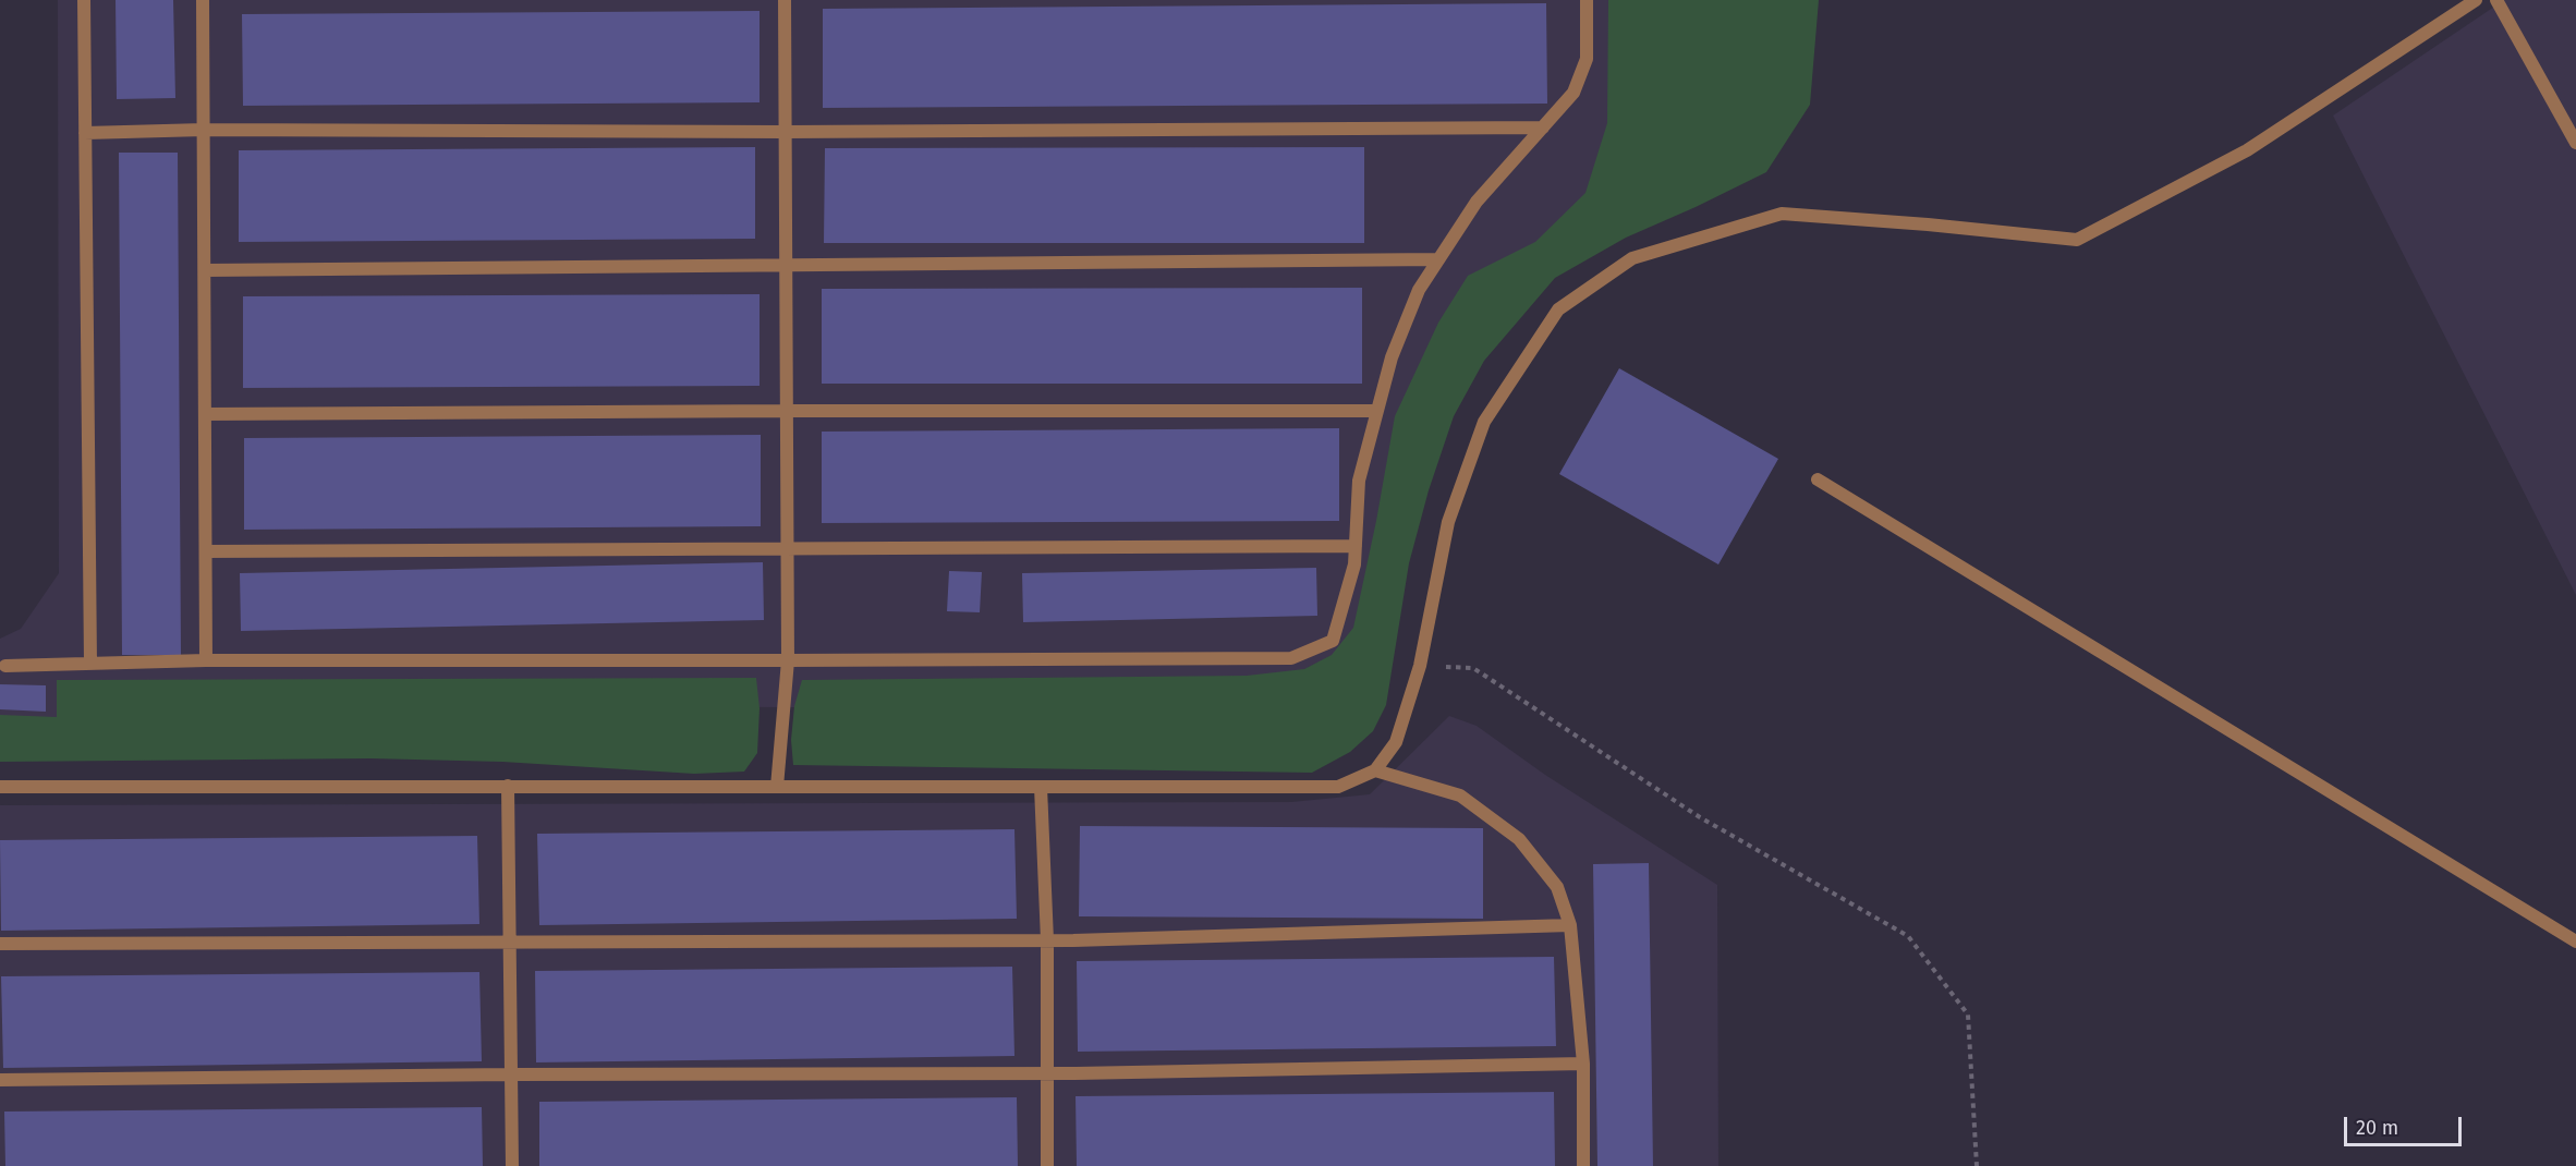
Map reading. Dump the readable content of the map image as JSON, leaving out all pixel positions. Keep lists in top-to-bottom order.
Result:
{
  "scale_bar": "20 m"
}
